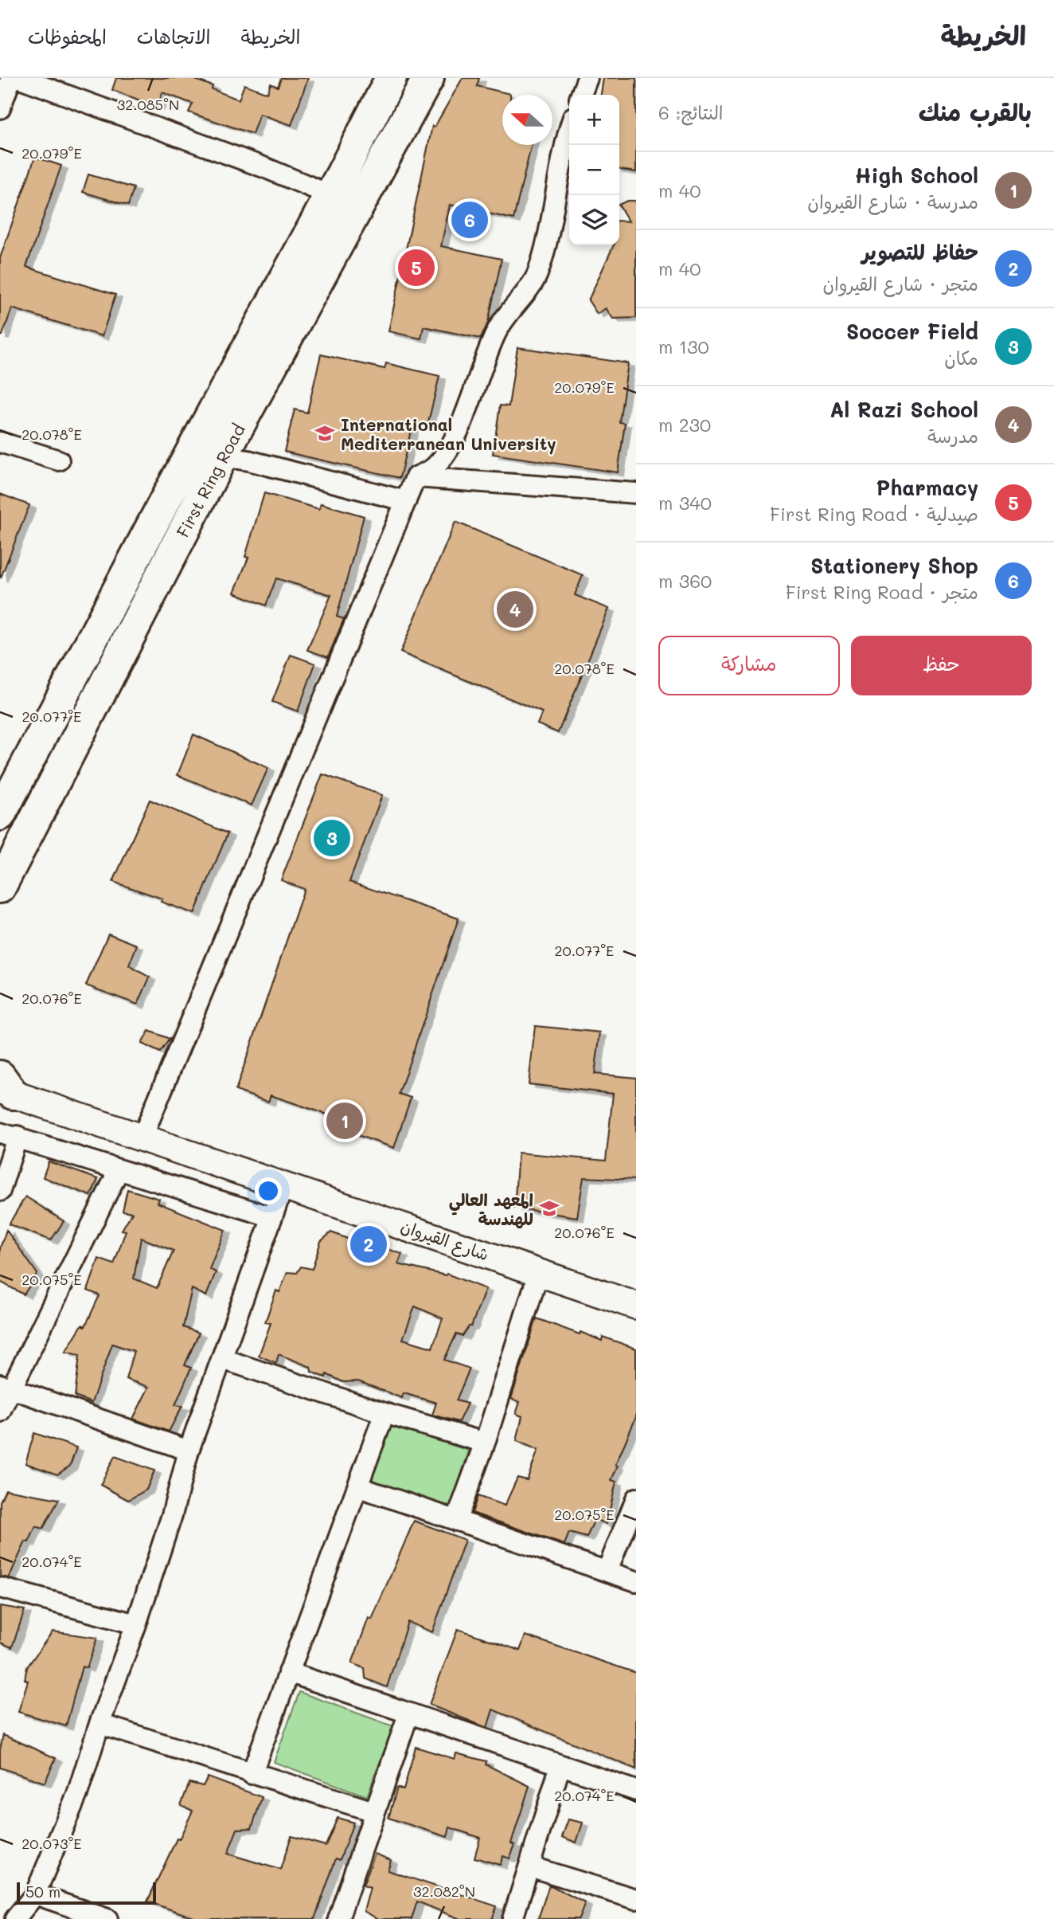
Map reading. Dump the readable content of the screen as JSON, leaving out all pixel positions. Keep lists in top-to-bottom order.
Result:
{
  "streets": {
    "main road": ["First Ring Road", "شارع القيروان"]
  },
  "places": {
    "school or university": ["International Mediterranean University", "المعهد العالي للهندسة"]
  },
  "scale_bar": "50 m",
  "north": "left",
  "page": {
    "header": "الخريطة",
    "nav": ["الخريطة", "الاتجاهات", "المحفوظات"],
    "heading": ["بالقرب منك", "النتائج: 6"],
    "map_buttons": ["+", "−"],
    "list": [
      {
        "mark": "1",
        "name": "High School",
        "note": "مدرسة · شارع القيروان",
        "value": "40 m"
      },
      {
        "mark": "2",
        "name": "حفاظ للتصوير",
        "note": "متجر · شارع القيروان",
        "value": "40 m"
      },
      {
        "mark": "3",
        "name": "Soccer Field",
        "note": "مكان",
        "value": "130 m"
      },
      {
        "mark": "4",
        "name": "Al Razi School",
        "note": "مدرسة",
        "value": "230 m"
      },
      {
        "mark": "5",
        "name": "Pharmacy",
        "note": "صيدلية · First Ring Road",
        "value": "340 m"
      },
      {
        "mark": "6",
        "name": "Stationery Shop",
        "note": "متجر · First Ring Road",
        "value": "360 m"
      }
    ],
    "pins": [
      "6",
      "5",
      "4",
      "3",
      "1",
      "2"
    ],
    "buttons": ["حفظ", "مشاركة"],
    "scale": "50 m"
  },
  "coordinates": [
    "32.085°N",
    "20.079°E",
    "20.078°E",
    "20.077°E",
    "20.076°E",
    "20.075°E",
    "20.074°E",
    "20.073°E",
    "32.082°N"
  ]
}
